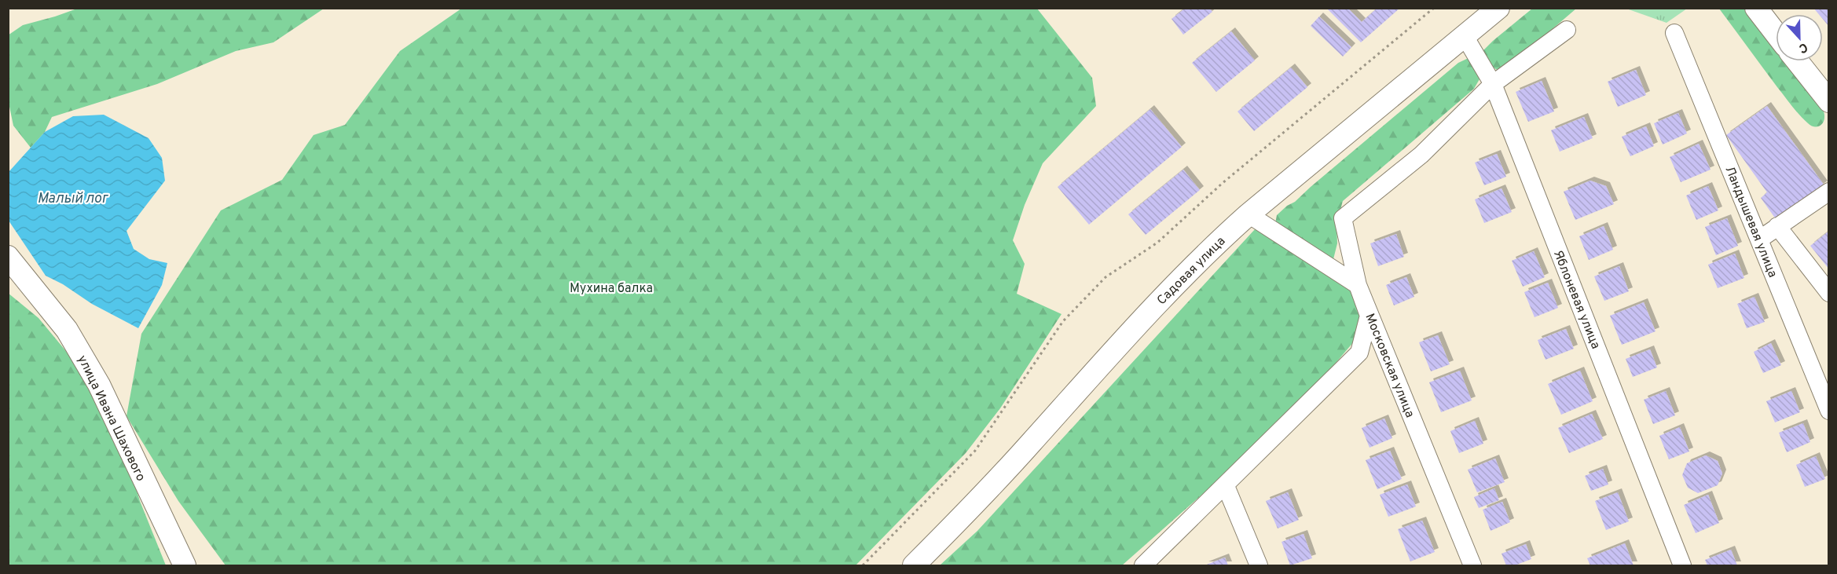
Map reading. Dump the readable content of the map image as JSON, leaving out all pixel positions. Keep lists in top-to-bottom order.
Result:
{
  "streets": {
    "main road": ["Садовая улица", "улица Ивана Шахового"],
    "street": ["Ландышевая улица", "Яблоневая улица", "Московская улица"]
  },
  "crossings": [
    ["Садовая улица", "Яблоневая улица"]
  ],
  "water": ["Малый лог"],
  "parks": ["Мухина балка"],
  "north": "bottom"
}
